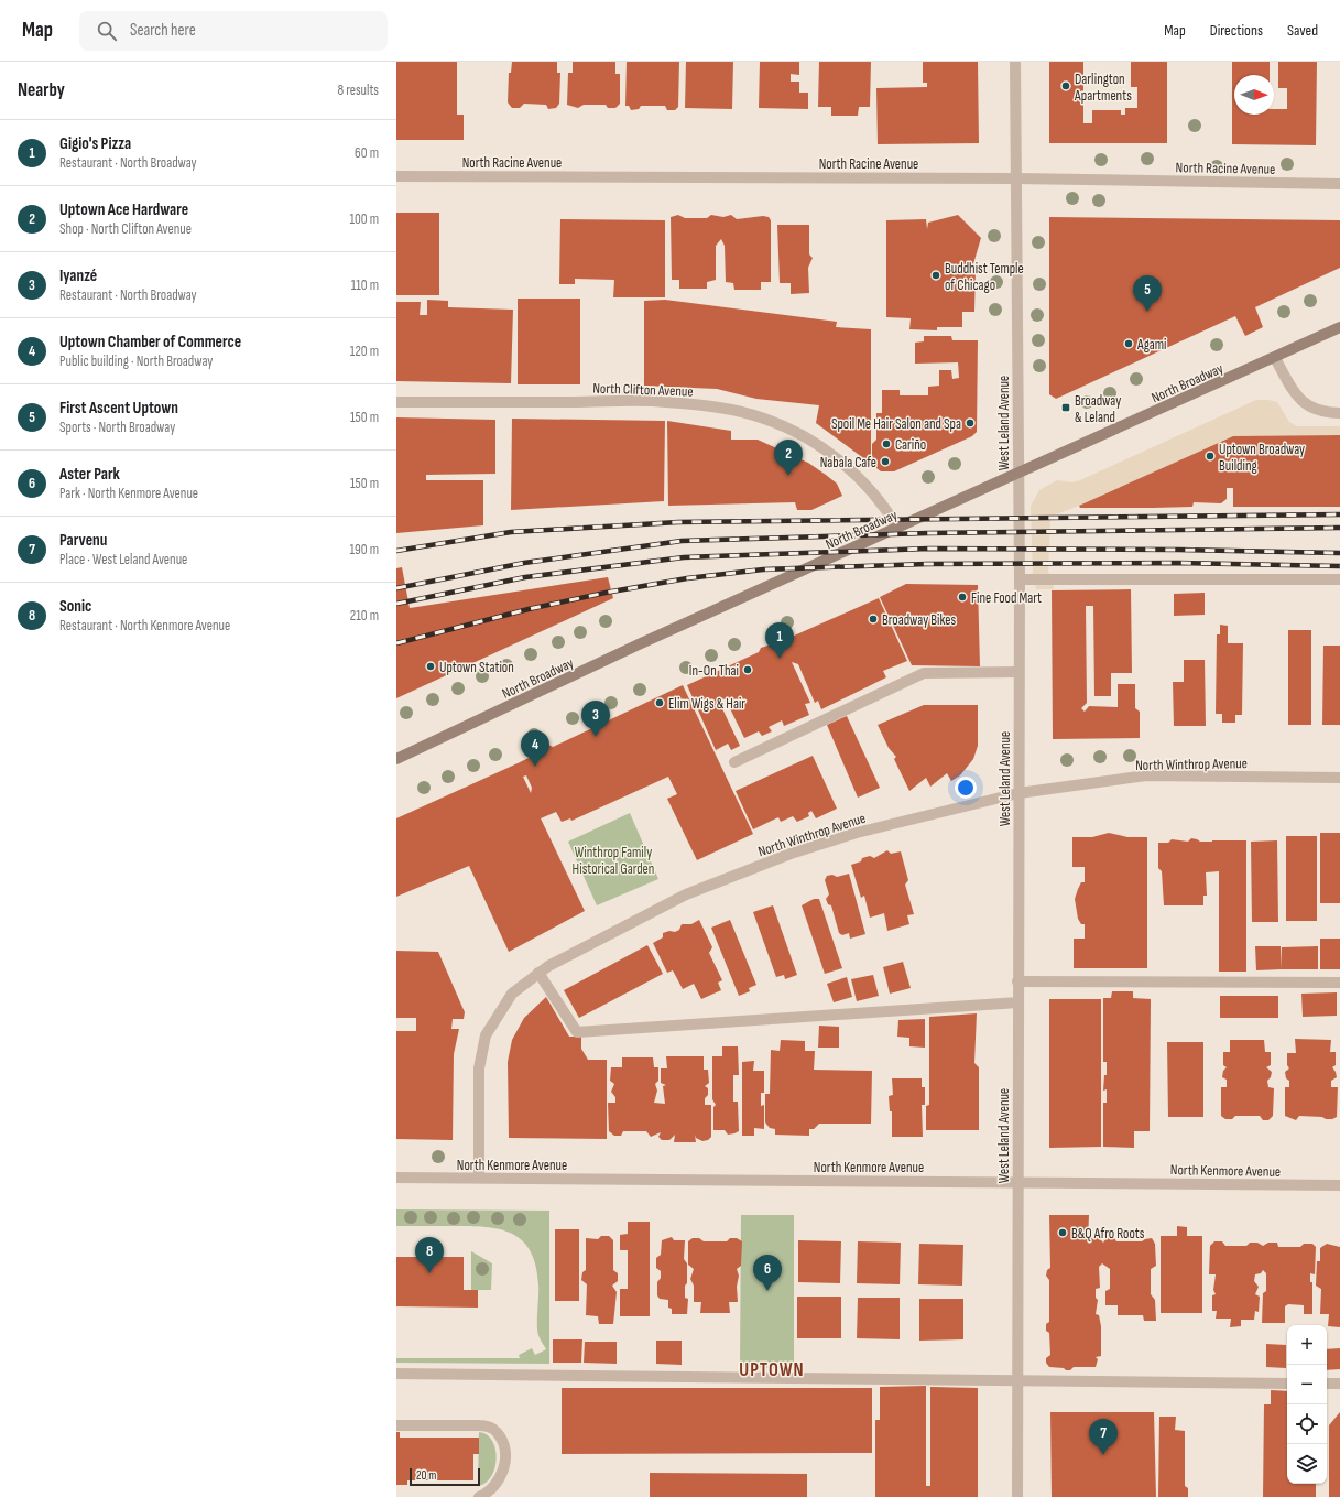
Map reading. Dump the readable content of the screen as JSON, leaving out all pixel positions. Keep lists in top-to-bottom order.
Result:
{
  "streets": {
    "main road": ["North Broadway"],
    "street": [
      "North Racine Avenue",
      "North Clifton Avenue",
      "West Leland Avenue",
      "North Winthrop Avenue",
      "North Kenmore Avenue"
    ]
  },
  "crossings": [
    ["North Racine Avenue", "West Leland Avenue"],
    ["North Broadway", "North Clifton Avenue"],
    ["North Broadway", "West Leland Avenue"],
    ["West Leland Avenue", "North Winthrop Avenue"],
    ["West Leland Avenue", "North Kenmore Avenue"],
    ["North Winthrop Avenue", "North Kenmore Avenue"]
  ],
  "districts": ["UPTOWN"],
  "parks": ["Winthrop Family Historical Garden"],
  "places": {
    "other": [
      "Darlington Apartments",
      "Buddhist Temple of Chicago",
      "Agami",
      "Spoil Me Hair Salon and Spa",
      "Cariño",
      "Uptown Broadway Building",
      "Nabala Cafe",
      "Fine Food Mart",
      "Broadway Bikes",
      "Uptown Station",
      "In-On Thai",
      "Elim Wigs & Hair",
      "B&Q Afro Roots"
    ],
    "transit": ["Broadway & Leland"]
  },
  "scale_bar": "20 m",
  "north": "right",
  "page": {
    "header": "Map",
    "search": "Search here",
    "nav": ["Map", "Directions", "Saved"],
    "heading": ["Nearby", "8 results"],
    "list": [
      {
        "mark": "1",
        "name": "Gigio's Pizza",
        "note": "Restaurant · North Broadway",
        "value": "60 m"
      },
      {
        "mark": "2",
        "name": "Uptown Ace Hardware",
        "note": "Shop · North Clifton Avenue",
        "value": "100 m"
      },
      {
        "mark": "3",
        "name": "Iyanzé",
        "note": "Restaurant · North Broadway",
        "value": "110 m"
      },
      {
        "mark": "4",
        "name": "Uptown Chamber of Commerce",
        "note": "Public building · North Broadway",
        "value": "120 m"
      },
      {
        "mark": "5",
        "name": "First Ascent Uptown",
        "note": "Sports · North Broadway",
        "value": "150 m"
      },
      {
        "mark": "6",
        "name": "Aster Park",
        "note": "Park · North Kenmore Avenue",
        "value": "150 m"
      },
      {
        "mark": "7",
        "name": "Parvenu",
        "note": "Place · West Leland Avenue",
        "value": "190 m"
      },
      {
        "mark": "8",
        "name": "Sonic",
        "note": "Restaurant · North Kenmore Avenue",
        "value": "210 m"
      }
    ],
    "pins": [
      "5",
      "2",
      "1",
      "3",
      "4",
      "8",
      "6",
      "7"
    ],
    "map_buttons": ["+", "−"],
    "scale": "20 m"
  }
}
